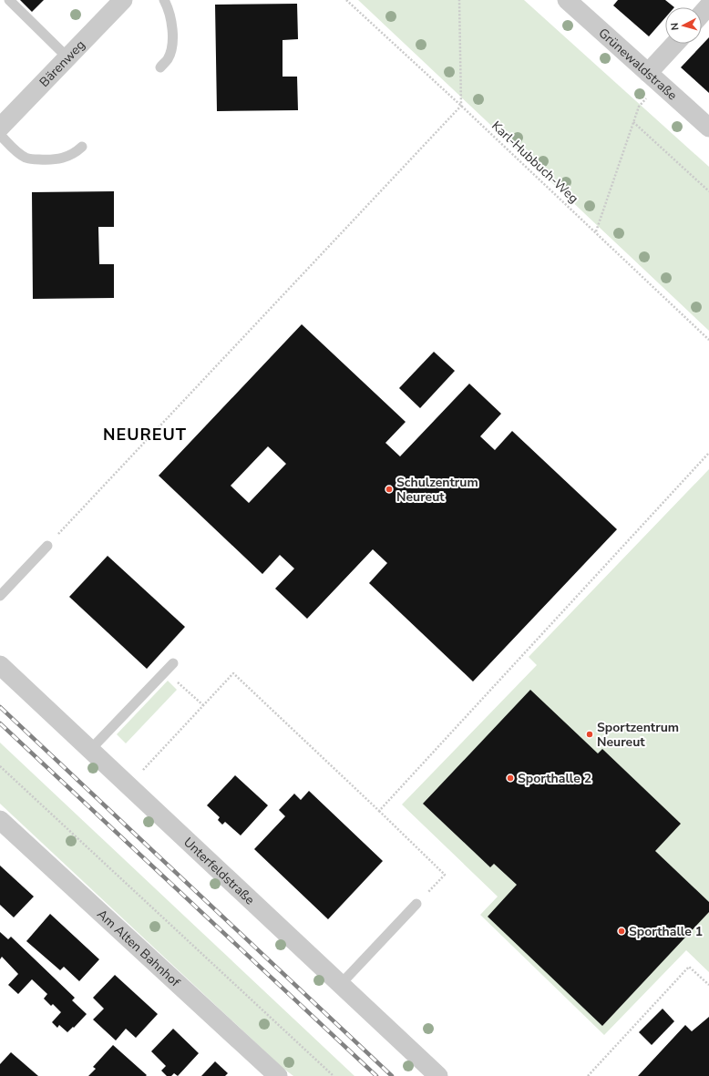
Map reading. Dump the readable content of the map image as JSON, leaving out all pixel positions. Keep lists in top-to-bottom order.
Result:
{
  "streets": {
    "street": [
      "Bärenweg",
      "Grünewaldstraße",
      "Unterfeldstraße",
      "Am Alten Bahnhof"
    ],
    "path": ["Karl-Hubbuch-Weg"]
  },
  "districts": ["NEUREUT"],
  "places": [
    "Schulzentrum Neureut",
    "Sportzentrum Neureut",
    "Sporthalle 2",
    "Sporthalle 1"
  ],
  "north": "left"
}
